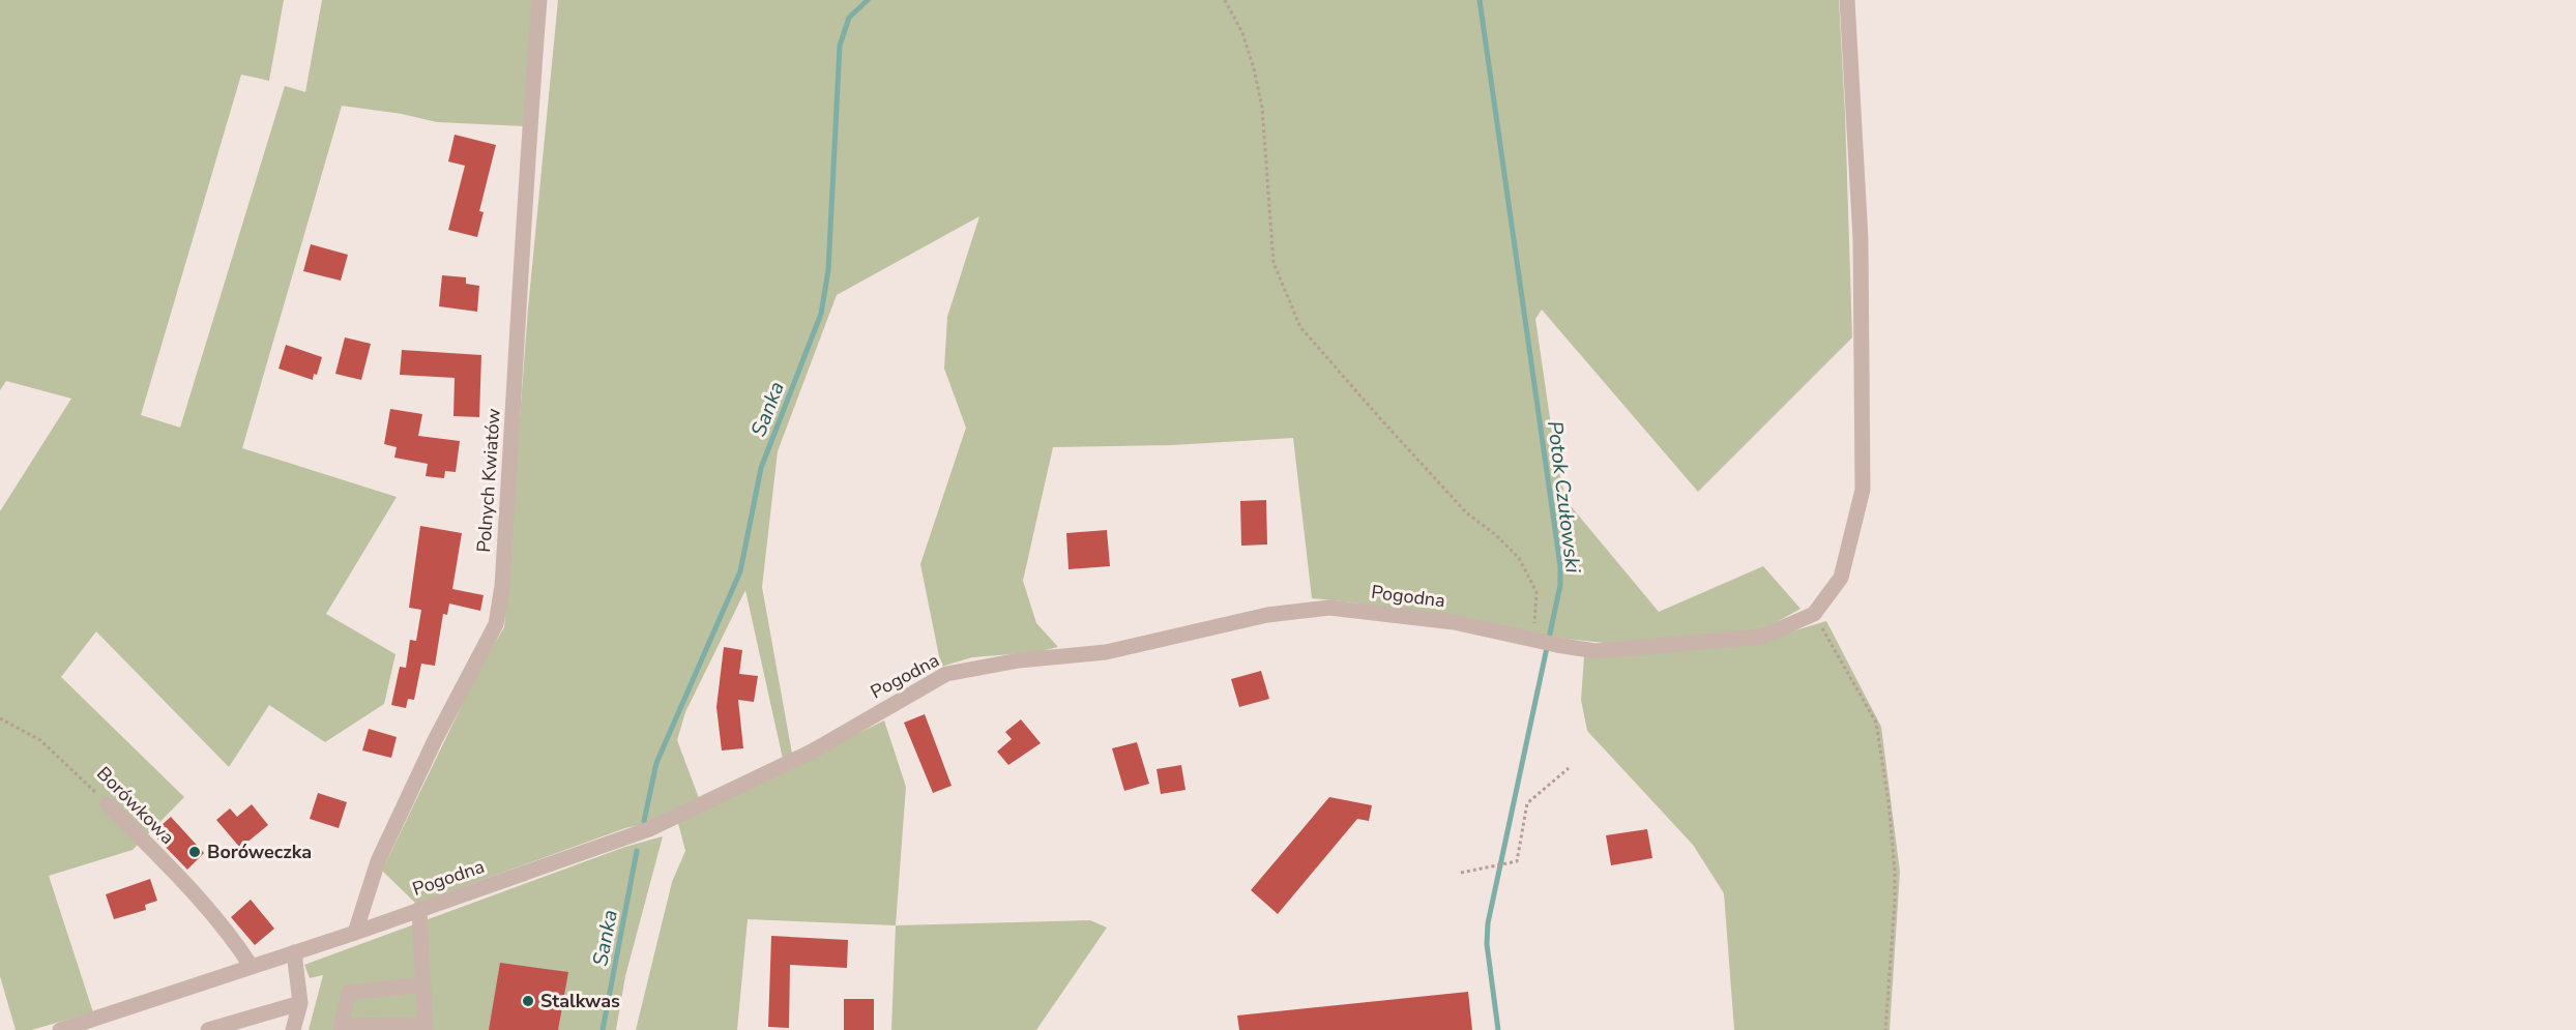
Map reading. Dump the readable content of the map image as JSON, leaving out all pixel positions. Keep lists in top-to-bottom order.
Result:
{
  "streets": {
    "street": ["Polnych Kwiatów", "Pogodna", "Borówkowa"]
  },
  "crossings": [
    ["Polnych Kwiatów", "Pogodna"],
    ["Pogodna", "Borówkowa"]
  ],
  "water": ["Sanka", "Potok Czułowski"],
  "places": ["Boróweczka", "Stalkwas"]
}
